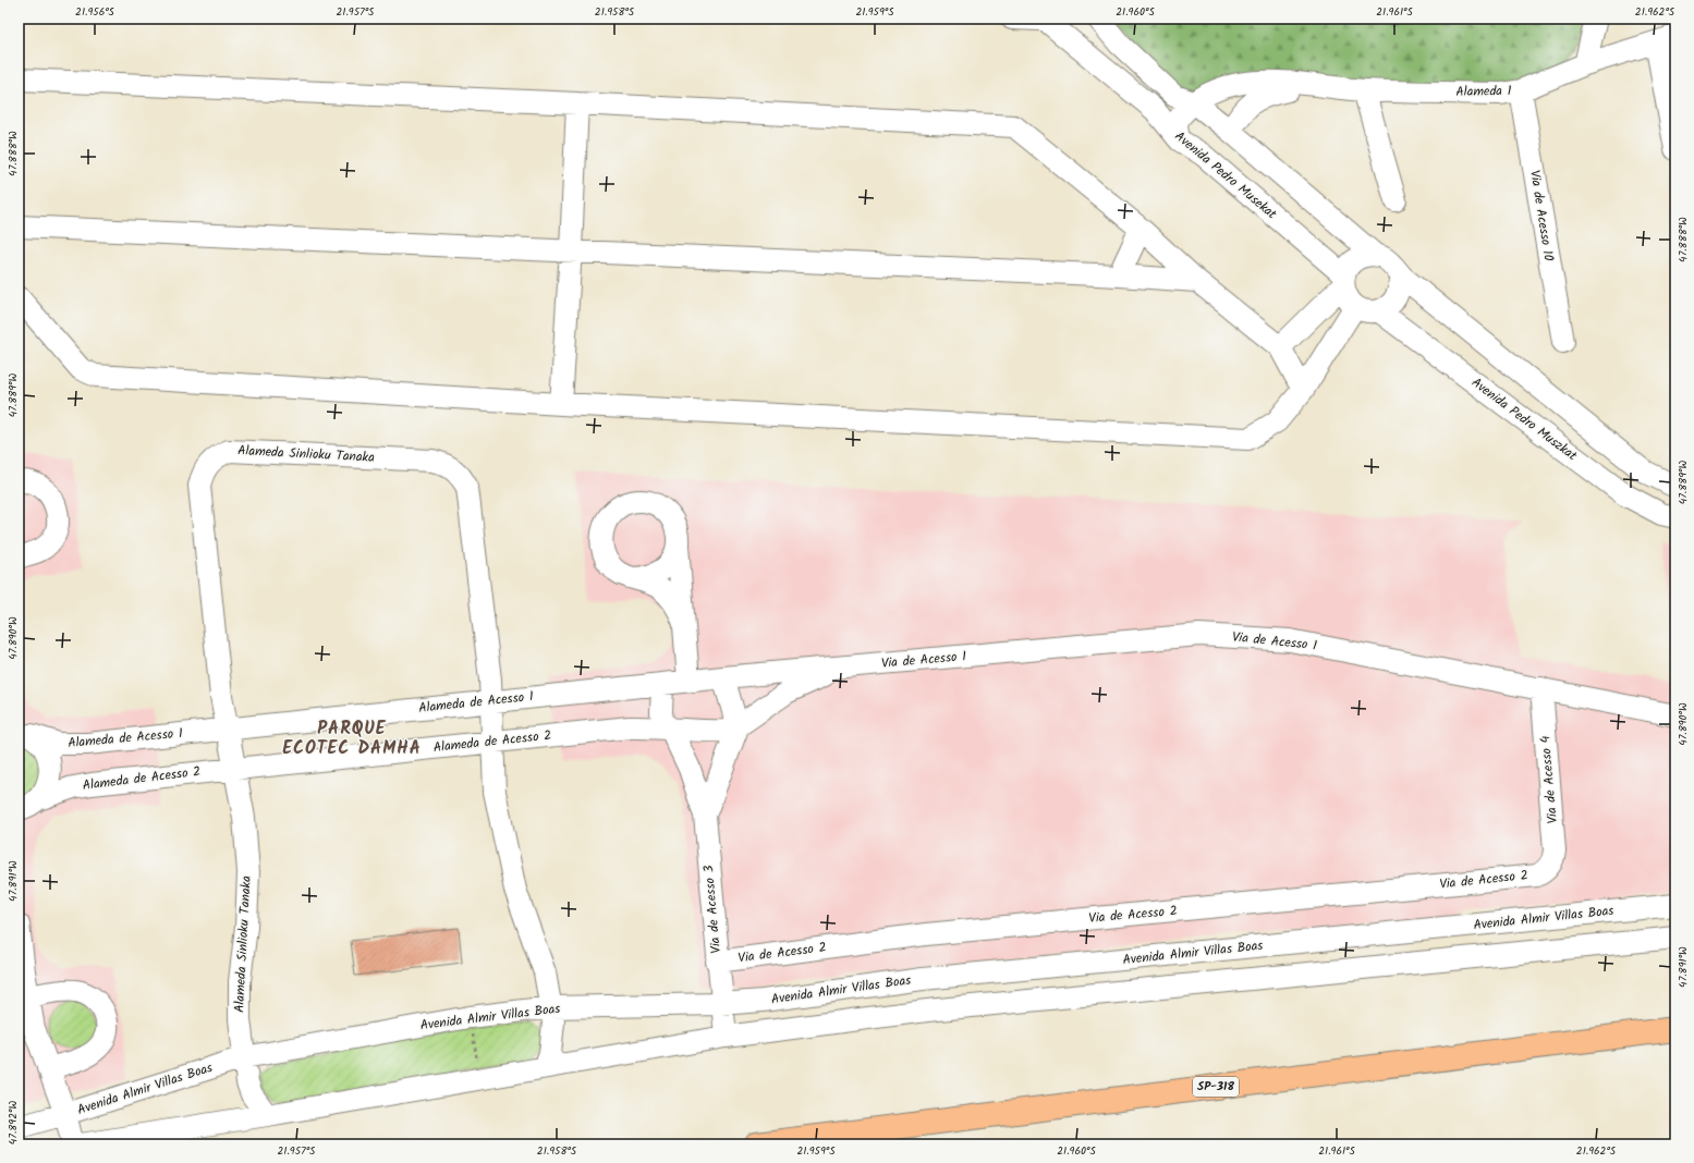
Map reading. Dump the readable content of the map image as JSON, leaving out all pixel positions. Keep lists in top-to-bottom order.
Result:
{
  "streets": {
    "highway": ["SP-318"],
    "street": [
      "Alameda 1",
      "Avenida Pedro Musekat",
      "Via de Acesso 10",
      "Avenida Pedro Muszkat",
      "Alameda Sinlioku Tanaka",
      "Via de Acesso 1",
      "Alameda de Acesso 1",
      "Alameda de Acesso 2",
      "Via de Acesso 4",
      "Via de Acesso 2",
      "Via de Acesso 3",
      "Avenida Almir Villas Boas"
    ]
  },
  "crossings": [
    ["Alameda 1", "Avenida Pedro Musekat"],
    ["Alameda 1", "Via de Acesso 10"],
    ["Avenida Pedro Musekat", "Avenida Pedro Muszkat"],
    ["Alameda Sinlioku Tanaka", "Alameda de Acesso 1"],
    ["Alameda Sinlioku Tanaka", "Alameda de Acesso 2"],
    ["Alameda Sinlioku Tanaka", "Avenida Almir Villas Boas"],
    ["Via de Acesso 1", "Alameda de Acesso 1"],
    ["Via de Acesso 1", "Via de Acesso 4"],
    ["Via de Acesso 4", "Via de Acesso 2"],
    ["Via de Acesso 2", "Via de Acesso 3"],
    ["Via de Acesso 3", "Avenida Almir Villas Boas"]
  ],
  "districts": ["PARQUE ECOTEC DAMHA"],
  "coordinates": [
    "21.956°S",
    "21.957°S",
    "21.958°S",
    "21.959°S",
    "21.960°S",
    "21.961°S",
    "21.962°S",
    "47.888°W",
    "47.889°W",
    "47.890°W",
    "47.891°W",
    "47.892°W"
  ]
}
